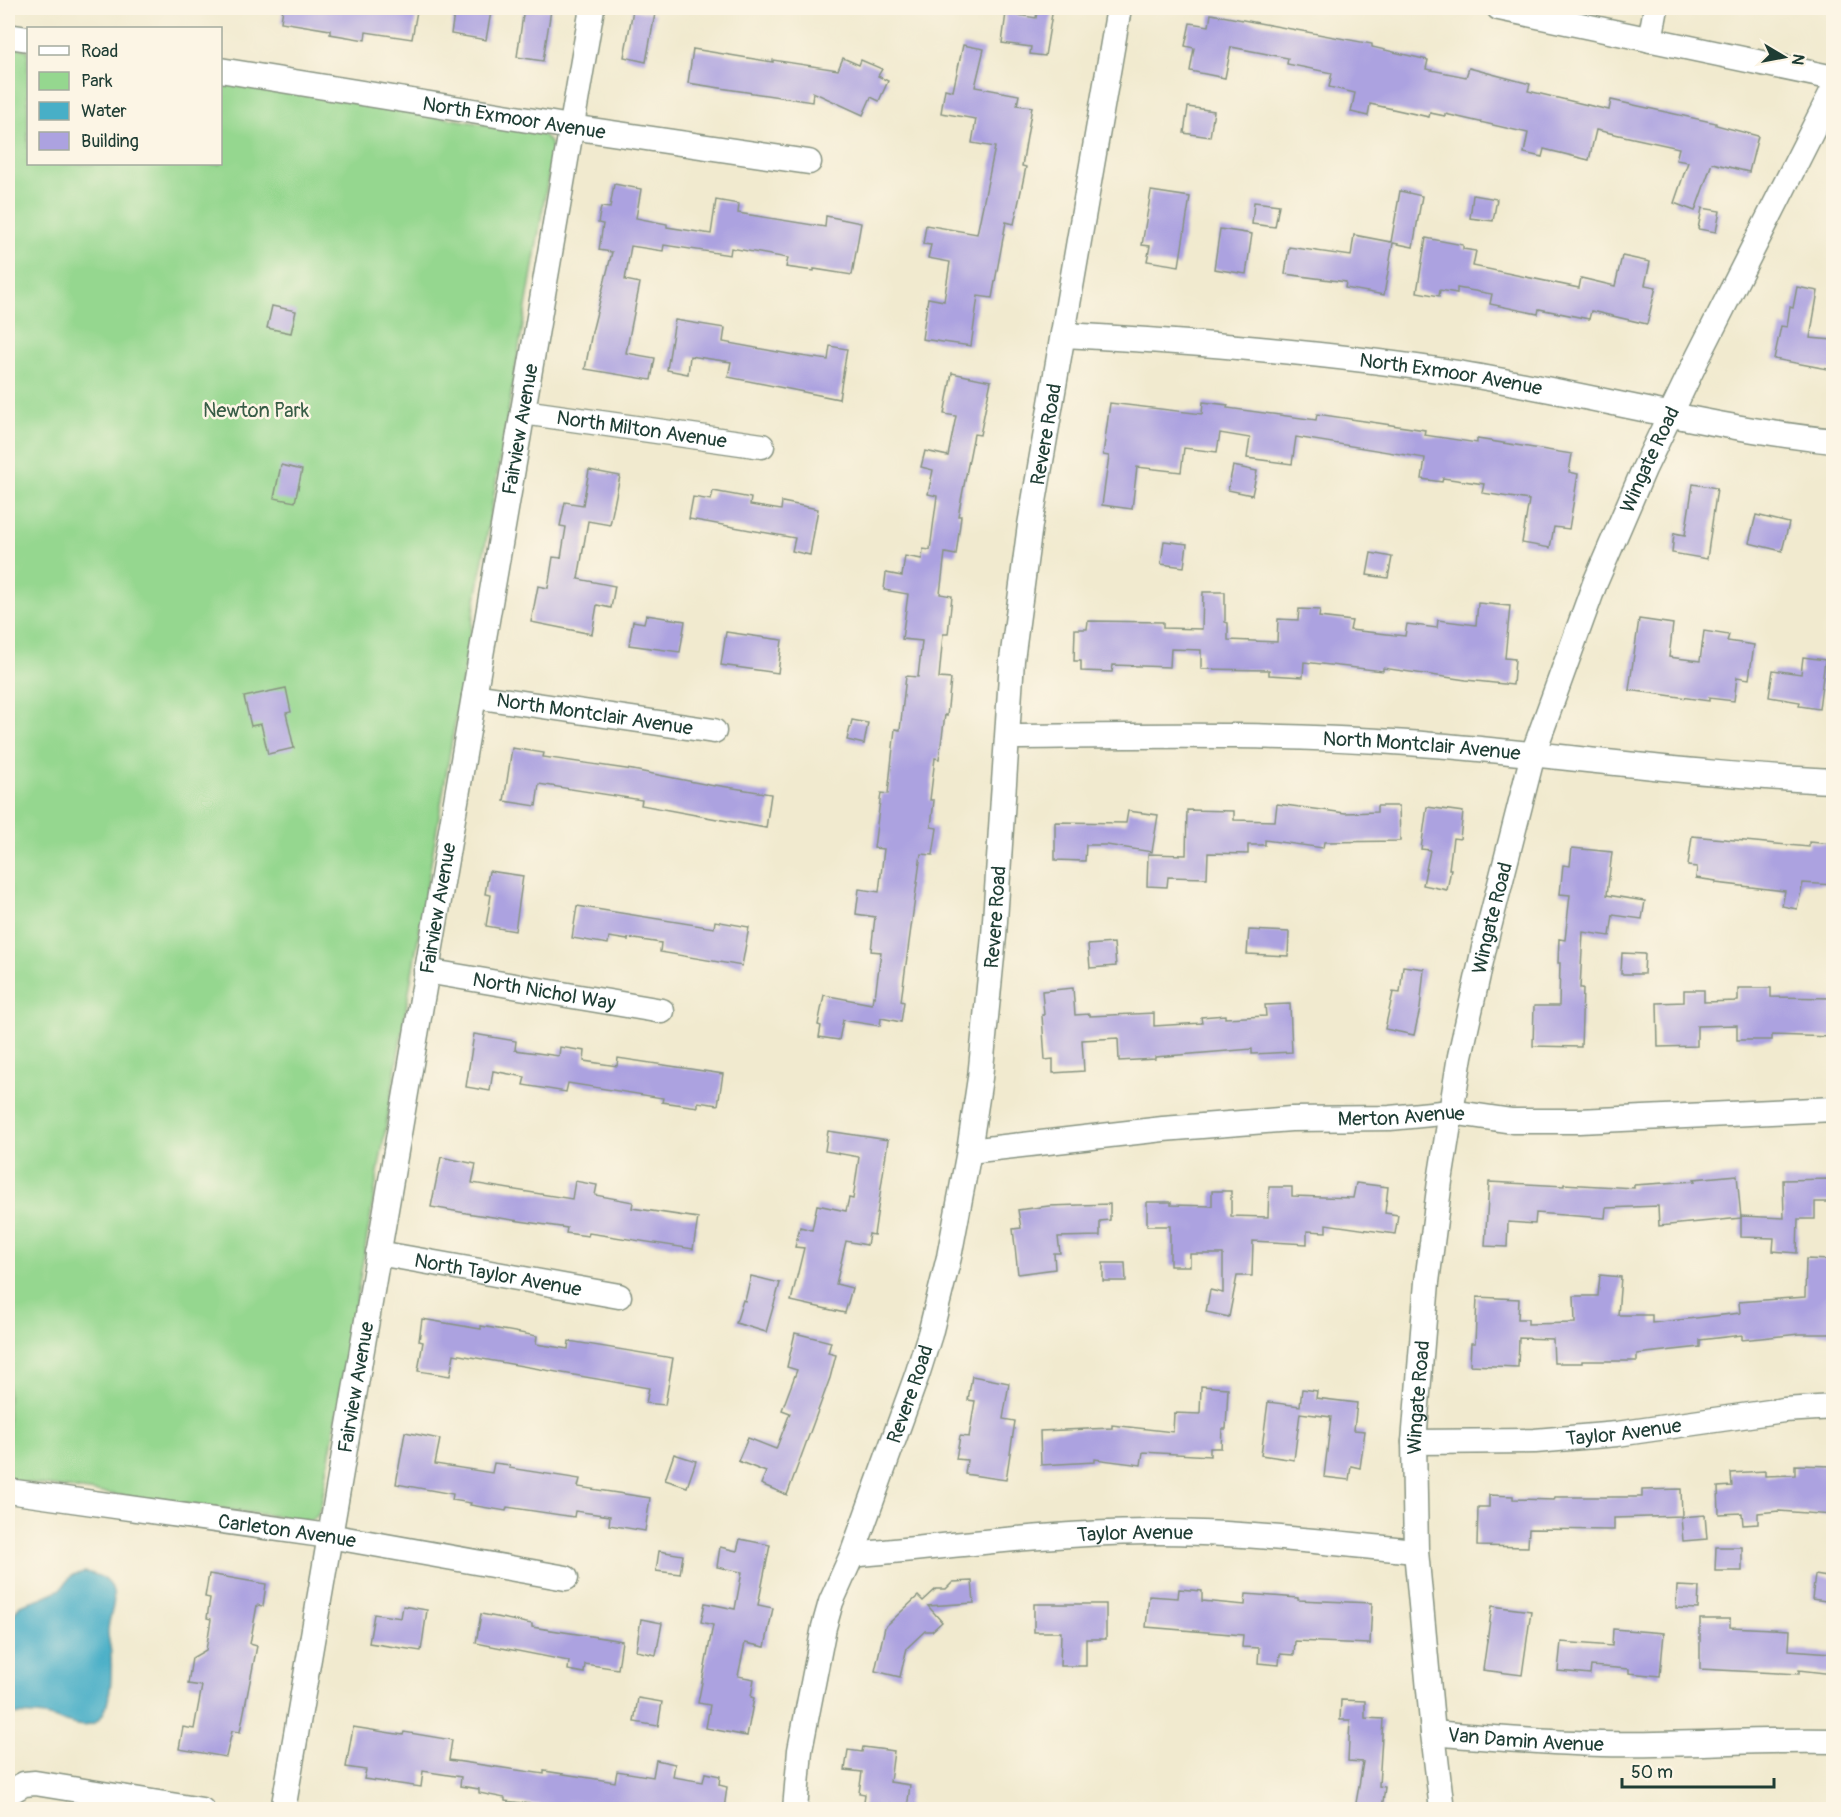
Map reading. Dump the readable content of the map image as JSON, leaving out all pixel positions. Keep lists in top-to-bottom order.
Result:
{
  "streets": {
    "street": [
      "North Exmoor Avenue",
      "North Milton Avenue",
      "Fairview Avenue",
      "Revere Road",
      "Wingate Road",
      "North Montclair Avenue",
      "North Nichol Way",
      "Merton Avenue",
      "North Taylor Avenue",
      "Taylor Avenue",
      "Carleton Avenue",
      "Van Damin Avenue"
    ]
  },
  "crossings": [
    ["North Exmoor Avenue", "Fairview Avenue"],
    ["North Exmoor Avenue", "Revere Road"],
    ["North Exmoor Avenue", "Wingate Road"],
    ["North Milton Avenue", "Fairview Avenue"],
    ["Fairview Avenue", "North Montclair Avenue"],
    ["Fairview Avenue", "North Nichol Way"],
    ["Fairview Avenue", "North Taylor Avenue"],
    ["Fairview Avenue", "Carleton Avenue"],
    ["Revere Road", "North Montclair Avenue"],
    ["Revere Road", "Merton Avenue"],
    ["Revere Road", "Taylor Avenue"],
    ["Wingate Road", "North Montclair Avenue"],
    ["Wingate Road", "Merton Avenue"],
    ["Wingate Road", "Taylor Avenue"],
    ["Wingate Road", "Van Damin Avenue"]
  ],
  "parks": ["Newton Park"],
  "legend": [
    "Road",
    "Park",
    "Water",
    "Building"
  ],
  "scale_bar": "50 m",
  "north": "right"
}
